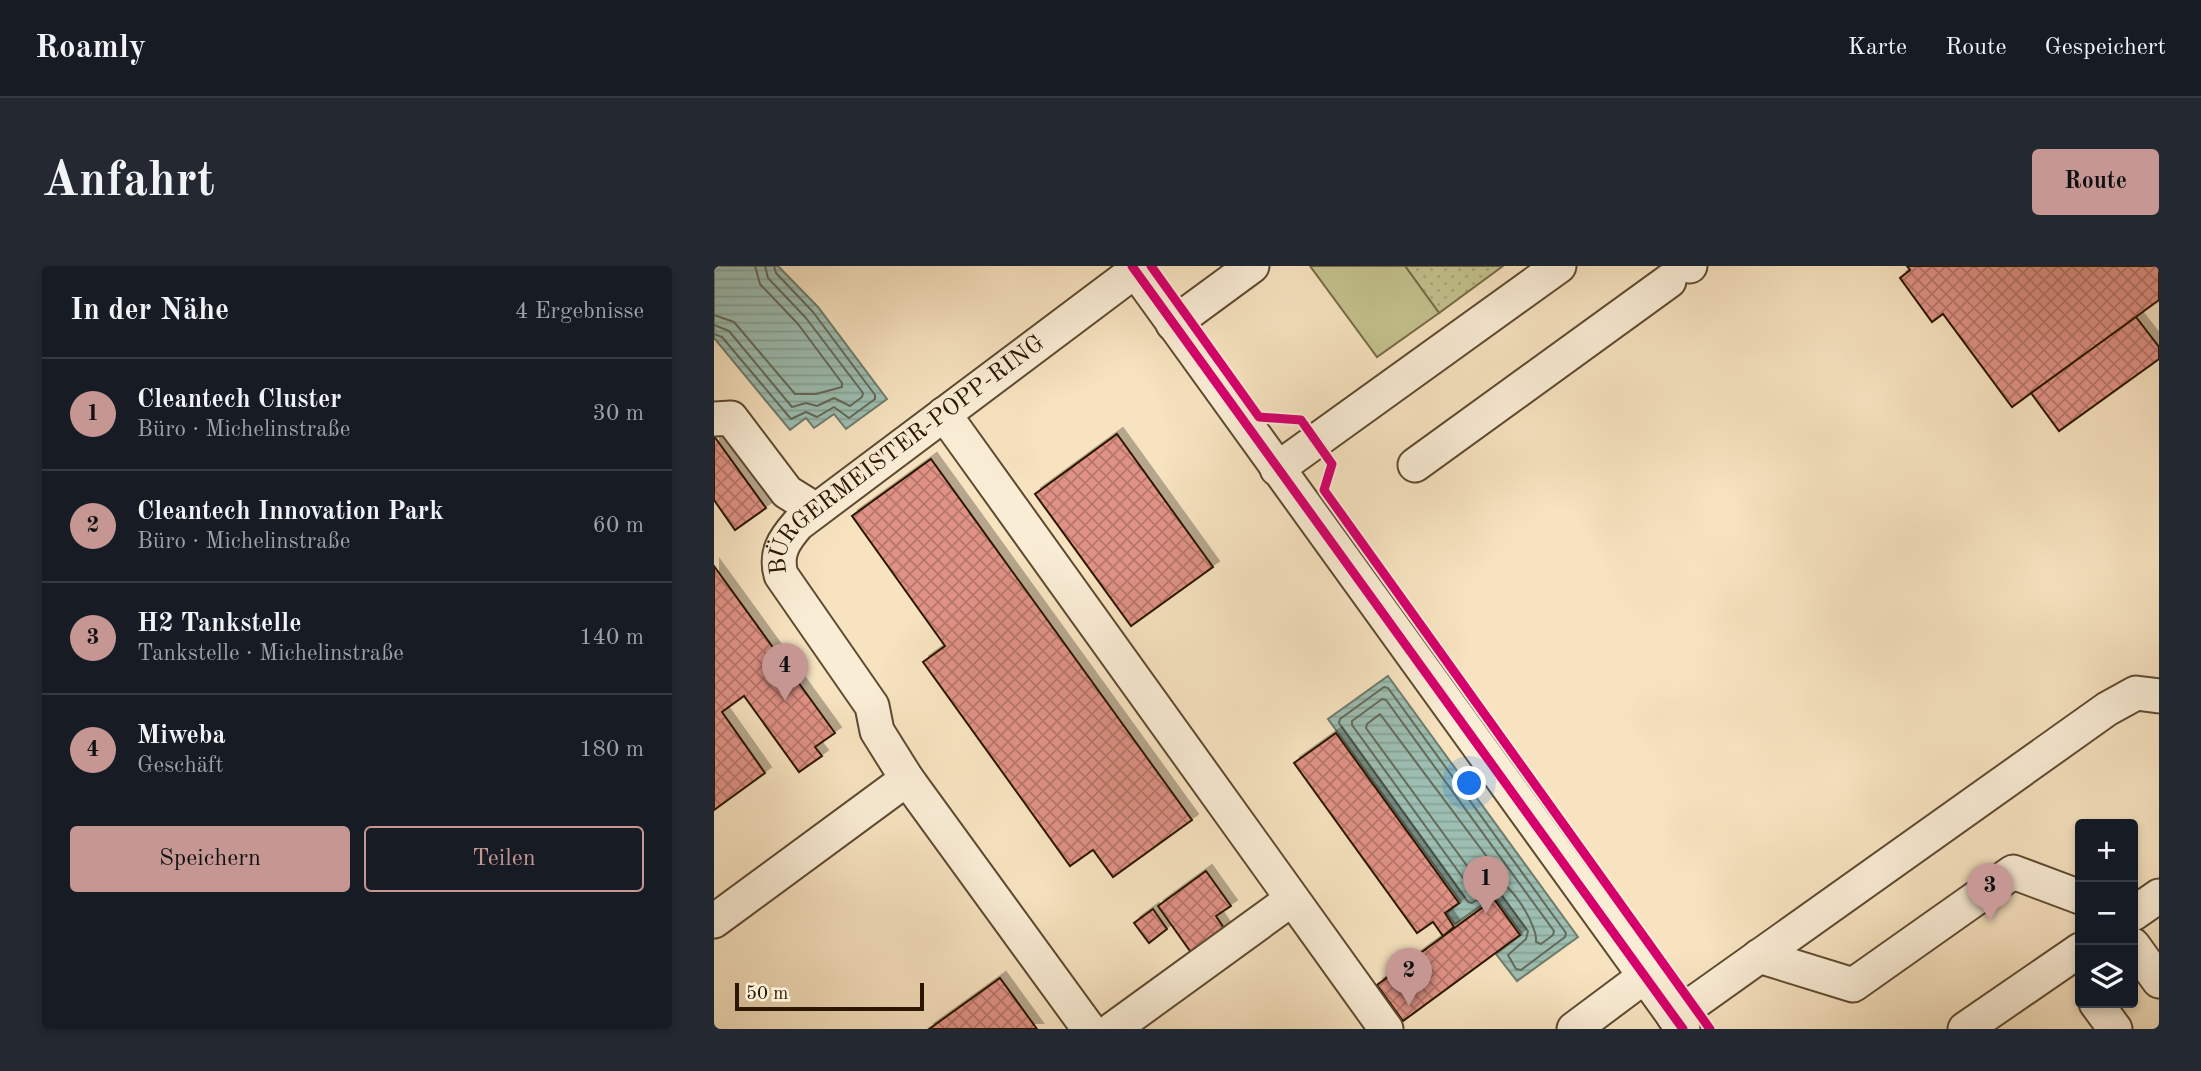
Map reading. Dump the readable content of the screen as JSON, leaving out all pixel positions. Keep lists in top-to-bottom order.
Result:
{
  "streets": {
    "street": ["BÜRGERMEISTER-POPP-RING"]
  },
  "scale_bar": "50 m",
  "page": {
    "header": "Roamly",
    "nav": ["Karte", "Route", "Gespeichert"],
    "buttons": [
      "Route",
      ["Speichern", "Teilen"]
    ],
    "title": "Anfahrt",
    "heading": ["In der Nähe", "4 Ergebnisse"],
    "list": [
      {
        "mark": "1",
        "name": "Cleantech Cluster",
        "note": "Büro · Michelinstraße",
        "value": "30 m"
      },
      {
        "mark": "2",
        "name": "Cleantech Innovation Park",
        "note": "Büro · Michelinstraße",
        "value": "60 m"
      },
      {
        "mark": "3",
        "name": "H2 Tankstelle",
        "note": "Tankstelle · Michelinstraße",
        "value": "140 m"
      },
      {
        "mark": "4",
        "name": "Miweba",
        "note": "Geschäft",
        "value": "180 m"
      }
    ],
    "pins": [
      "4",
      "1",
      "3",
      "2"
    ],
    "map_buttons": ["+", "−"],
    "scale": "50 m"
  }
}
